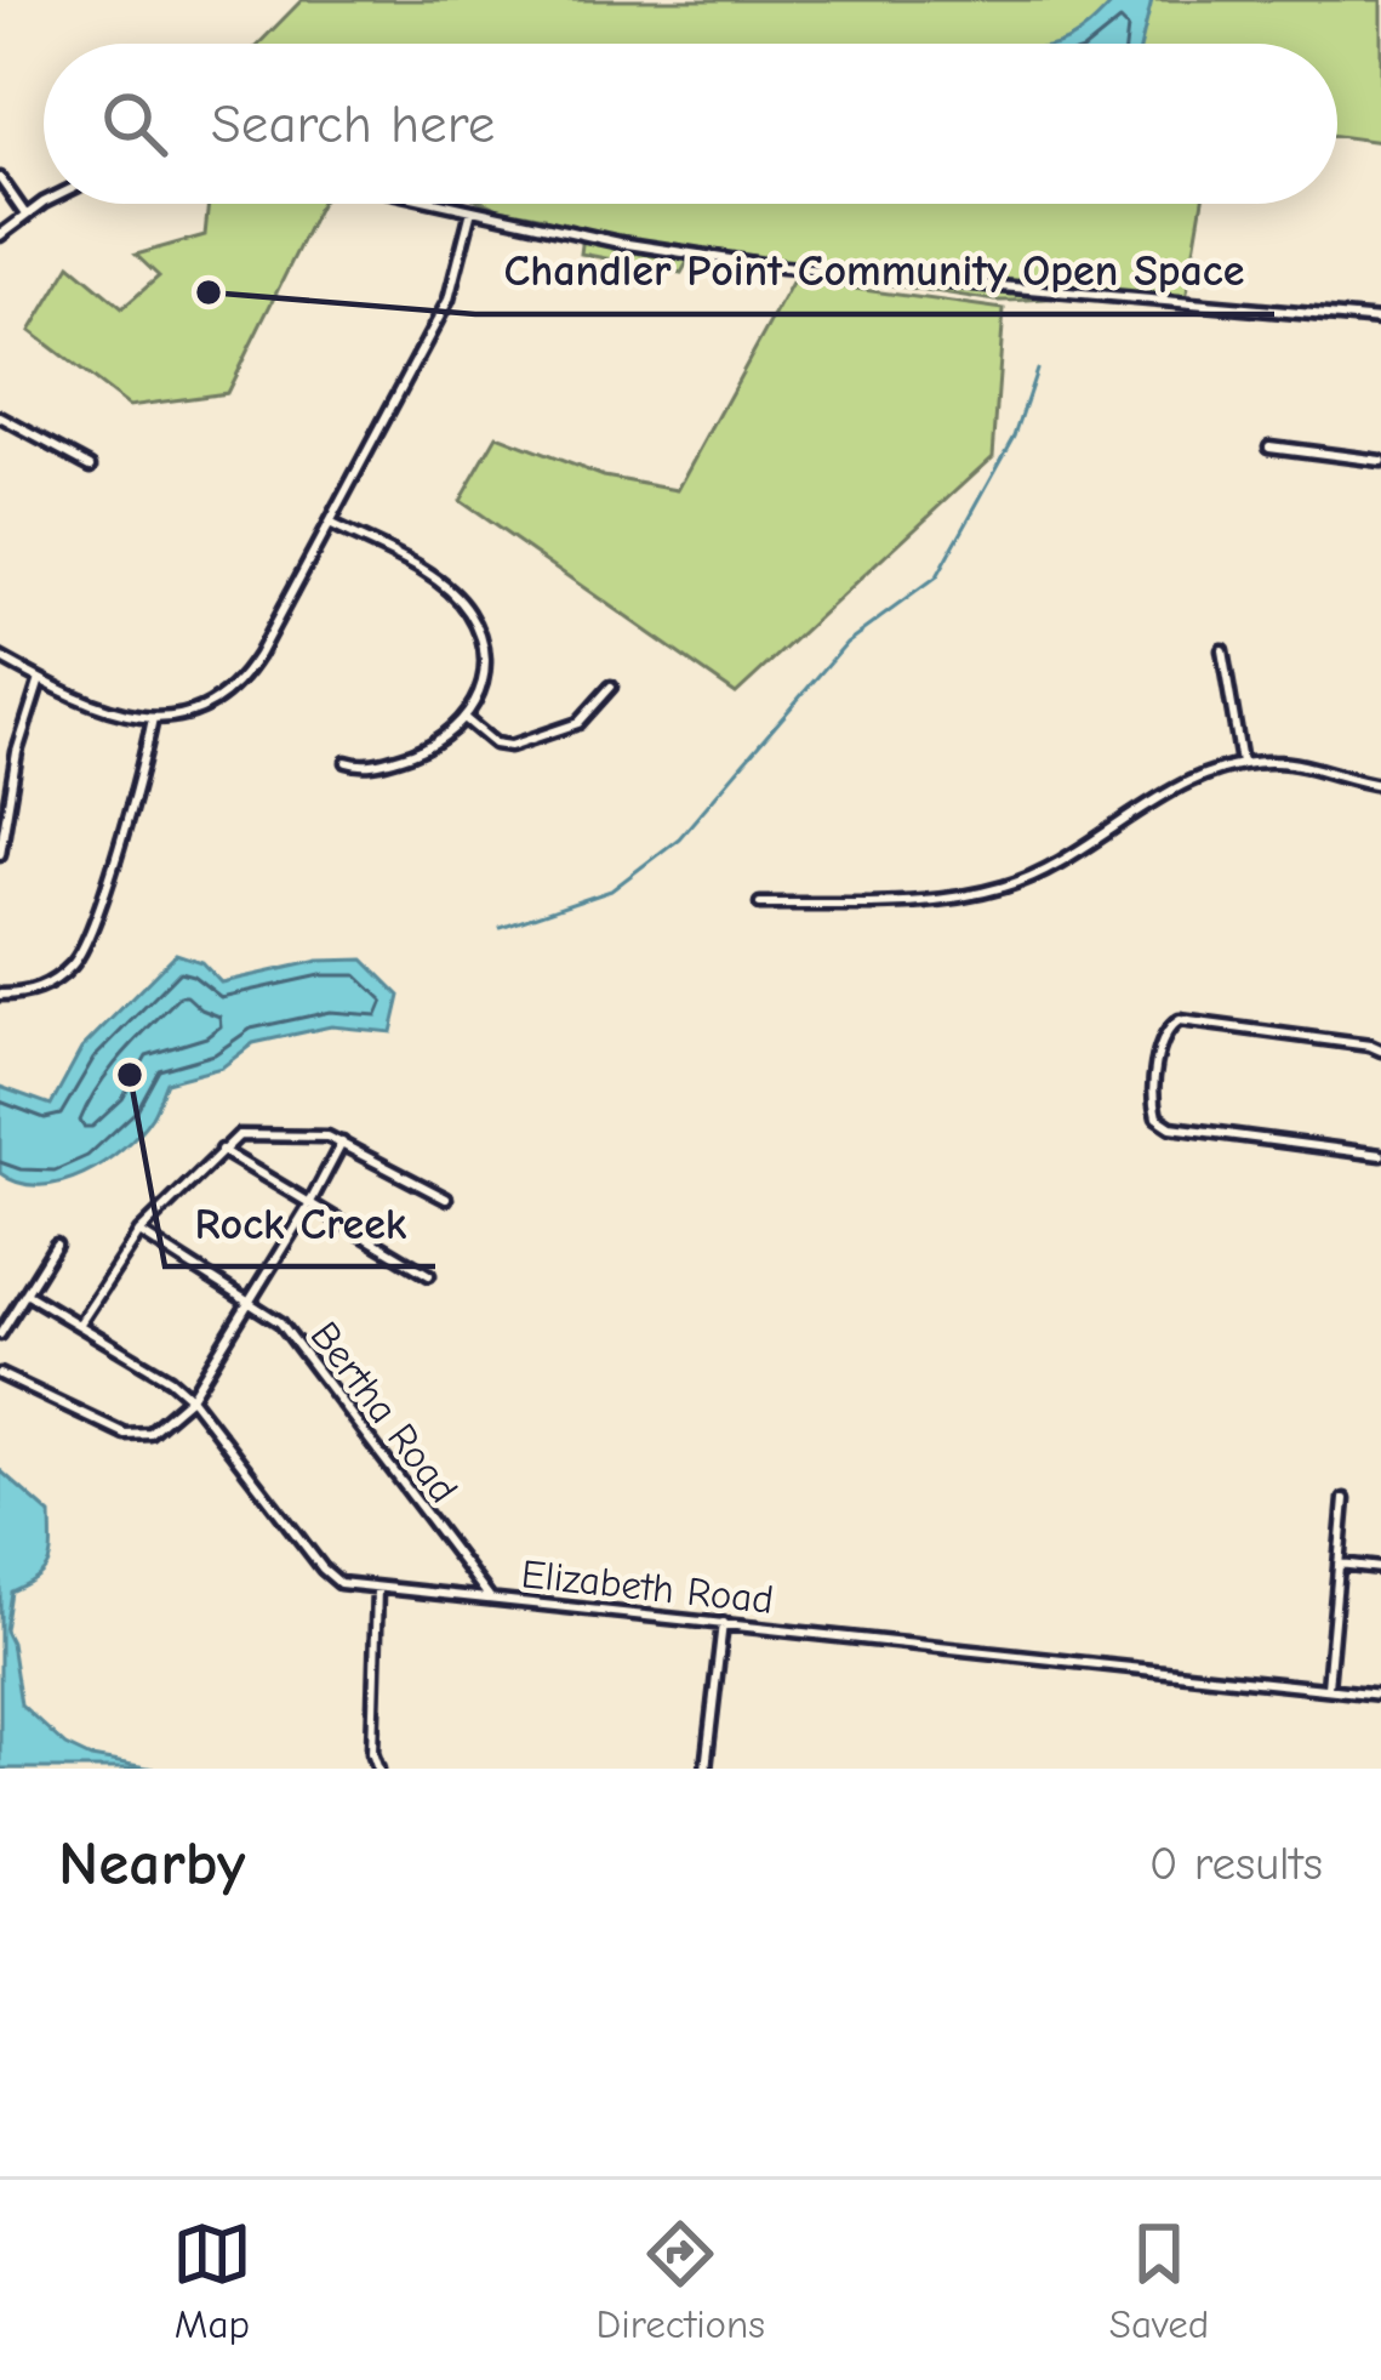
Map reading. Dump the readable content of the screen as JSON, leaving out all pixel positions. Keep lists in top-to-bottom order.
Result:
{
  "streets": {
    "street": ["Bertha Road", "Elizabeth Road"]
  },
  "crossings": [
    ["Bertha Road", "Elizabeth Road"]
  ],
  "places": ["Chandler Point Community Open Space", "Rock Creek"],
  "page": {
    "search": "Search here",
    "heading": ["Nearby", "0 results"],
    "nav": ["Map", "Directions", "Saved"]
  }
}
